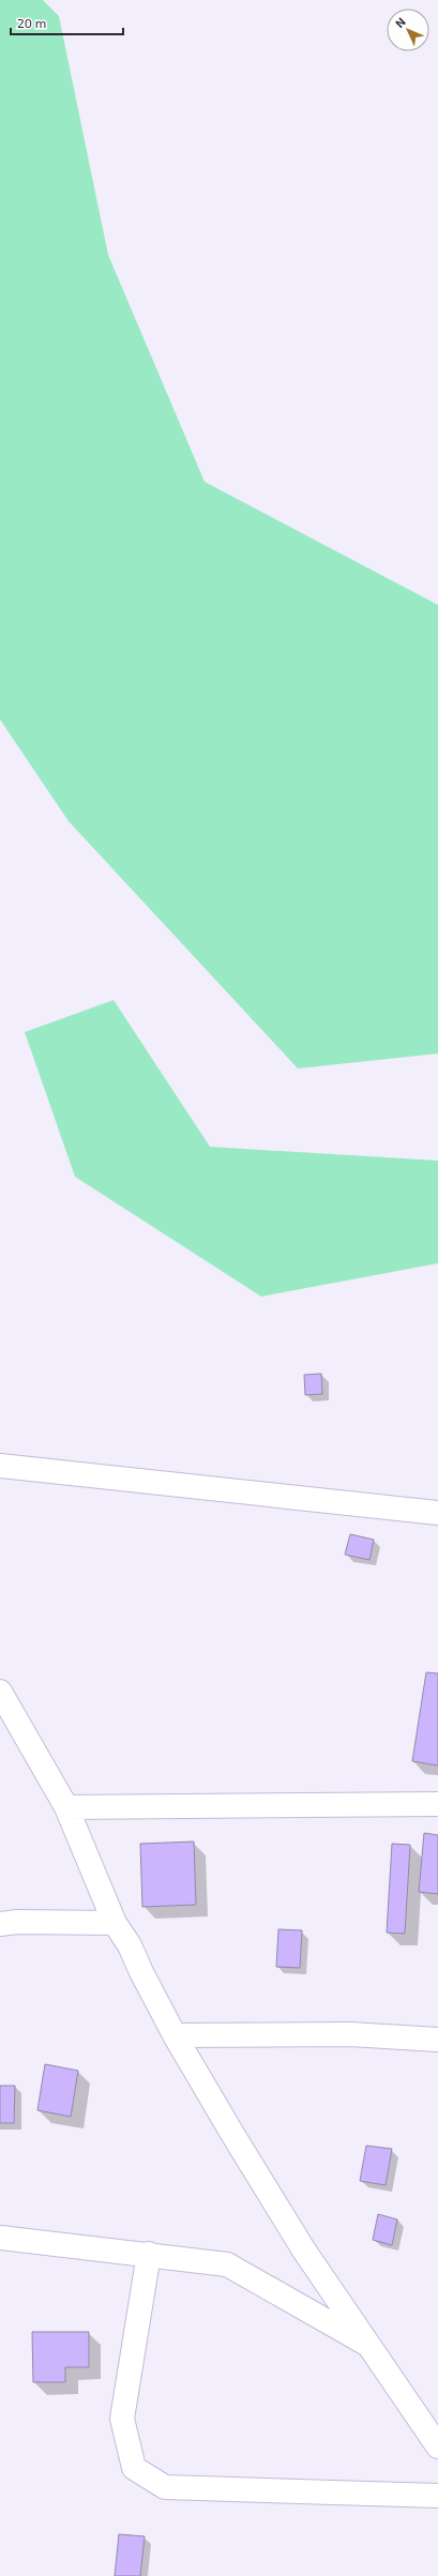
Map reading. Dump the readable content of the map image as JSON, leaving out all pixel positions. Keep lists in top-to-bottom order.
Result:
{
  "scale_bar": "20 m",
  "north": "top left"
}
